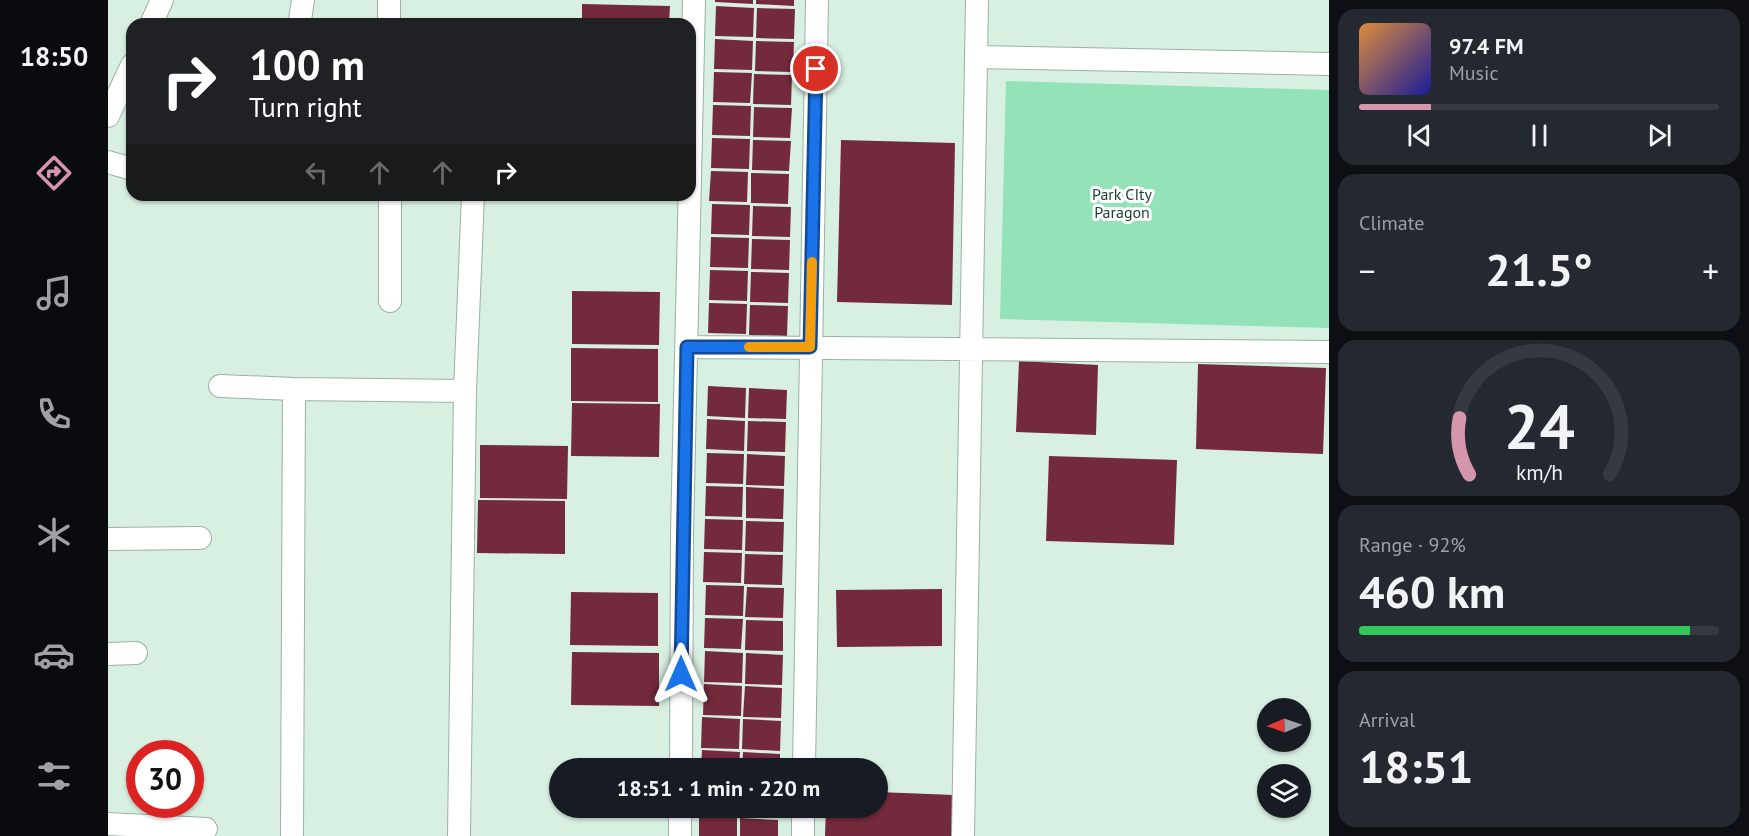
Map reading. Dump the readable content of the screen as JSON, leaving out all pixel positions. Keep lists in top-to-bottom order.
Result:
{
  "parks": ["Park CIty Paragon"],
  "north": "left",
  "page": {
    "tabs": "18:50",
    "turn": ["100 m", "Turn right"],
    "song": ["97.4 FM", "Music"],
    "tile": [
      "Climate",
      ["Range · 92%", "460 km"],
      ["Arrival", "18:51"]
    ],
    "heat": ["−", "21.5°", "+"],
    "limit": "30",
    "trip": "18:51 · 1 min · 220 m",
    "gauge": ["24", "km/h"]
  }
}
